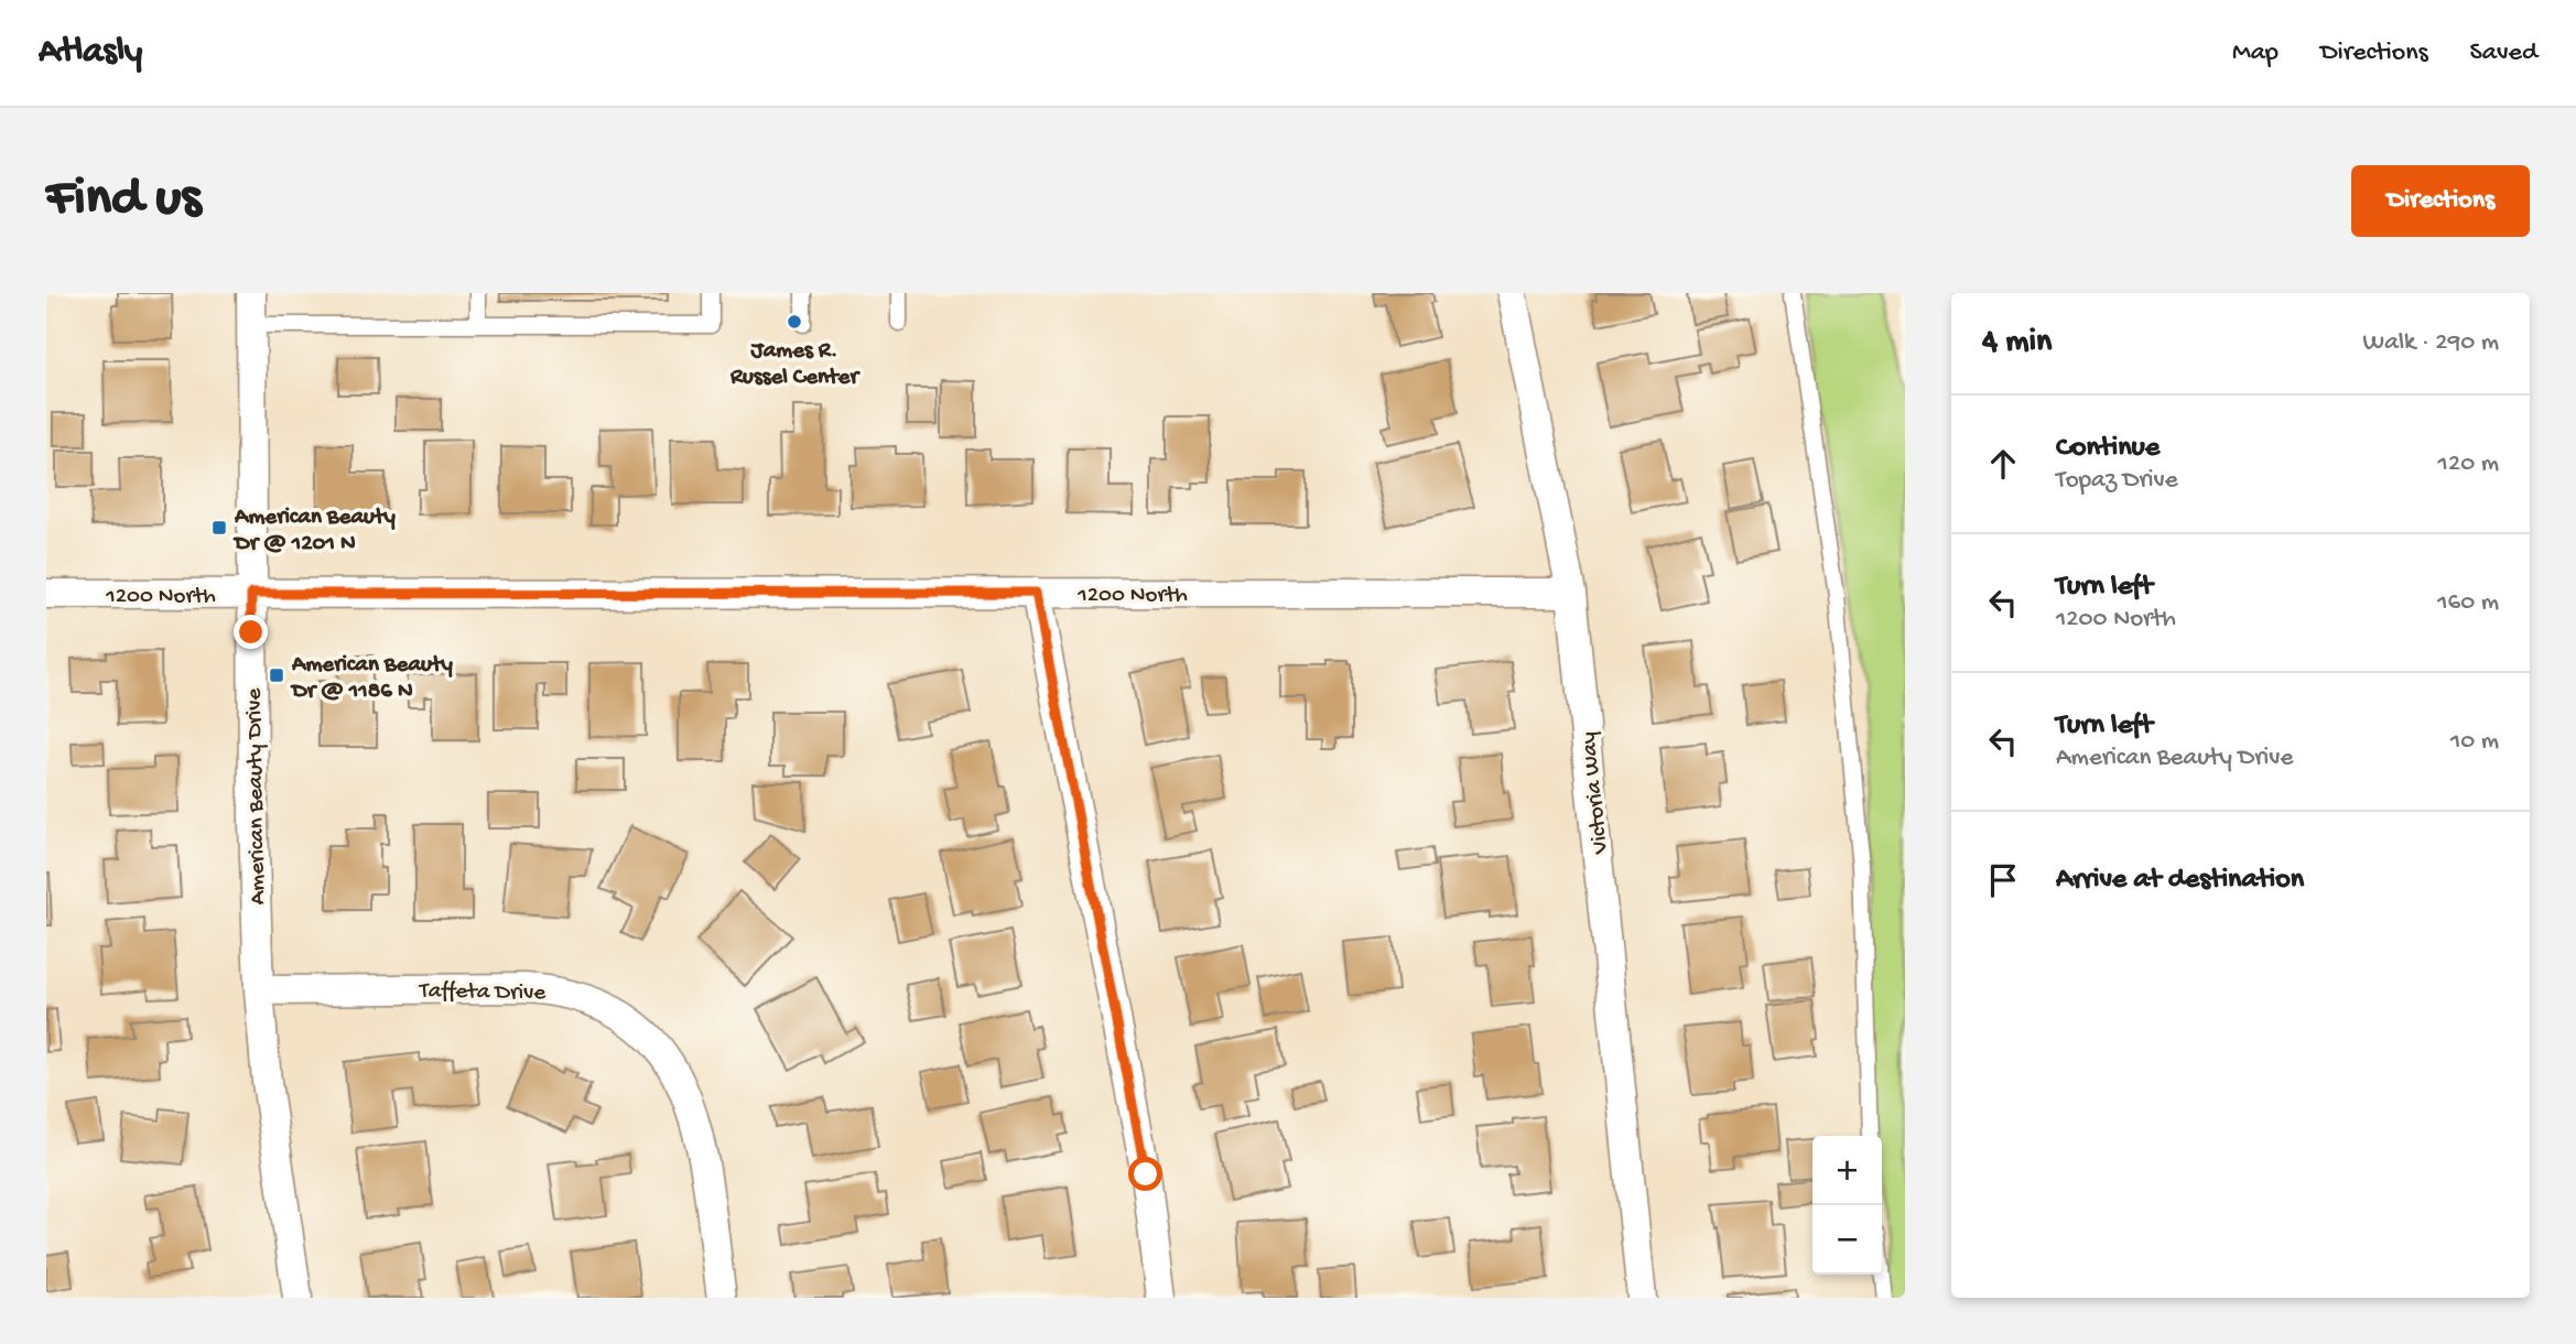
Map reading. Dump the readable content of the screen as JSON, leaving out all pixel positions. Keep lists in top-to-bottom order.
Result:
{
  "streets": {
    "street": [
      "1200 North",
      "Victoria Way",
      "American Beauty Drive",
      "Taffeta Drive"
    ]
  },
  "crossings": [
    ["1200 North", "Victoria Way"],
    ["1200 North", "American Beauty Drive"],
    ["American Beauty Drive", "Taffeta Drive"]
  ],
  "places": {
    "other": ["James R. Russel Center"],
    "transit": ["American Beauty Dr @ 1201 N", "American Beauty Dr @ 1186 N"]
  },
  "page": {
    "header": "Atlasly",
    "nav": ["Map", "Directions", "Saved"],
    "buttons": "Directions",
    "title": "Find us",
    "heading": ["4 min", "Walk · 290 m"],
    "list": [
      ["Continue", "Topaz Drive", "120 m"],
      ["Turn left", "1200 North", "160 m"],
      ["Turn left", "American Beauty Drive", "10 m"],
      "Arrive at destination"
    ],
    "map_buttons": ["+", "−"]
  }
}
